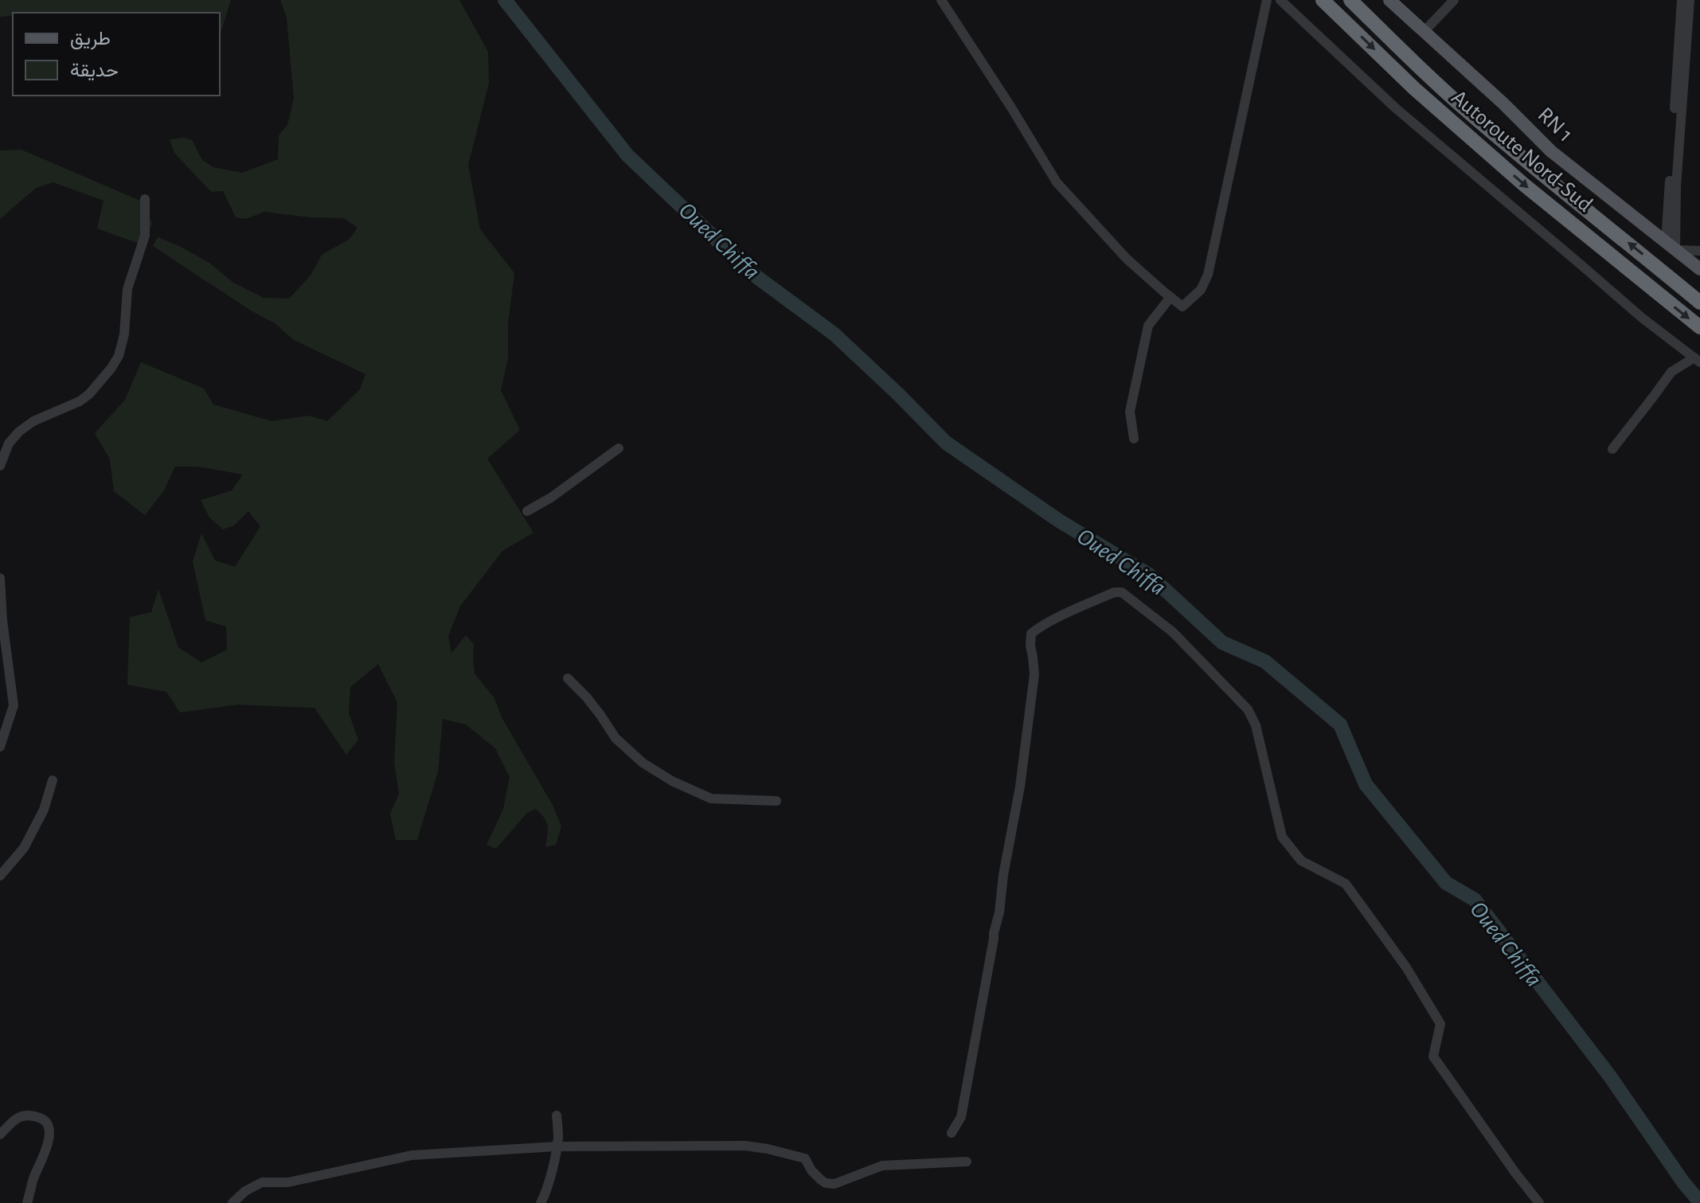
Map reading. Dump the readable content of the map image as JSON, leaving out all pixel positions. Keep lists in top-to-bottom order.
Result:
{
  "streets": {
    "highway": ["Autoroute Nord-Sud"],
    "main road": ["RN 1"]
  },
  "water": ["Oued Chiffa"],
  "legend": ["طريق", "حديقة"]
}
